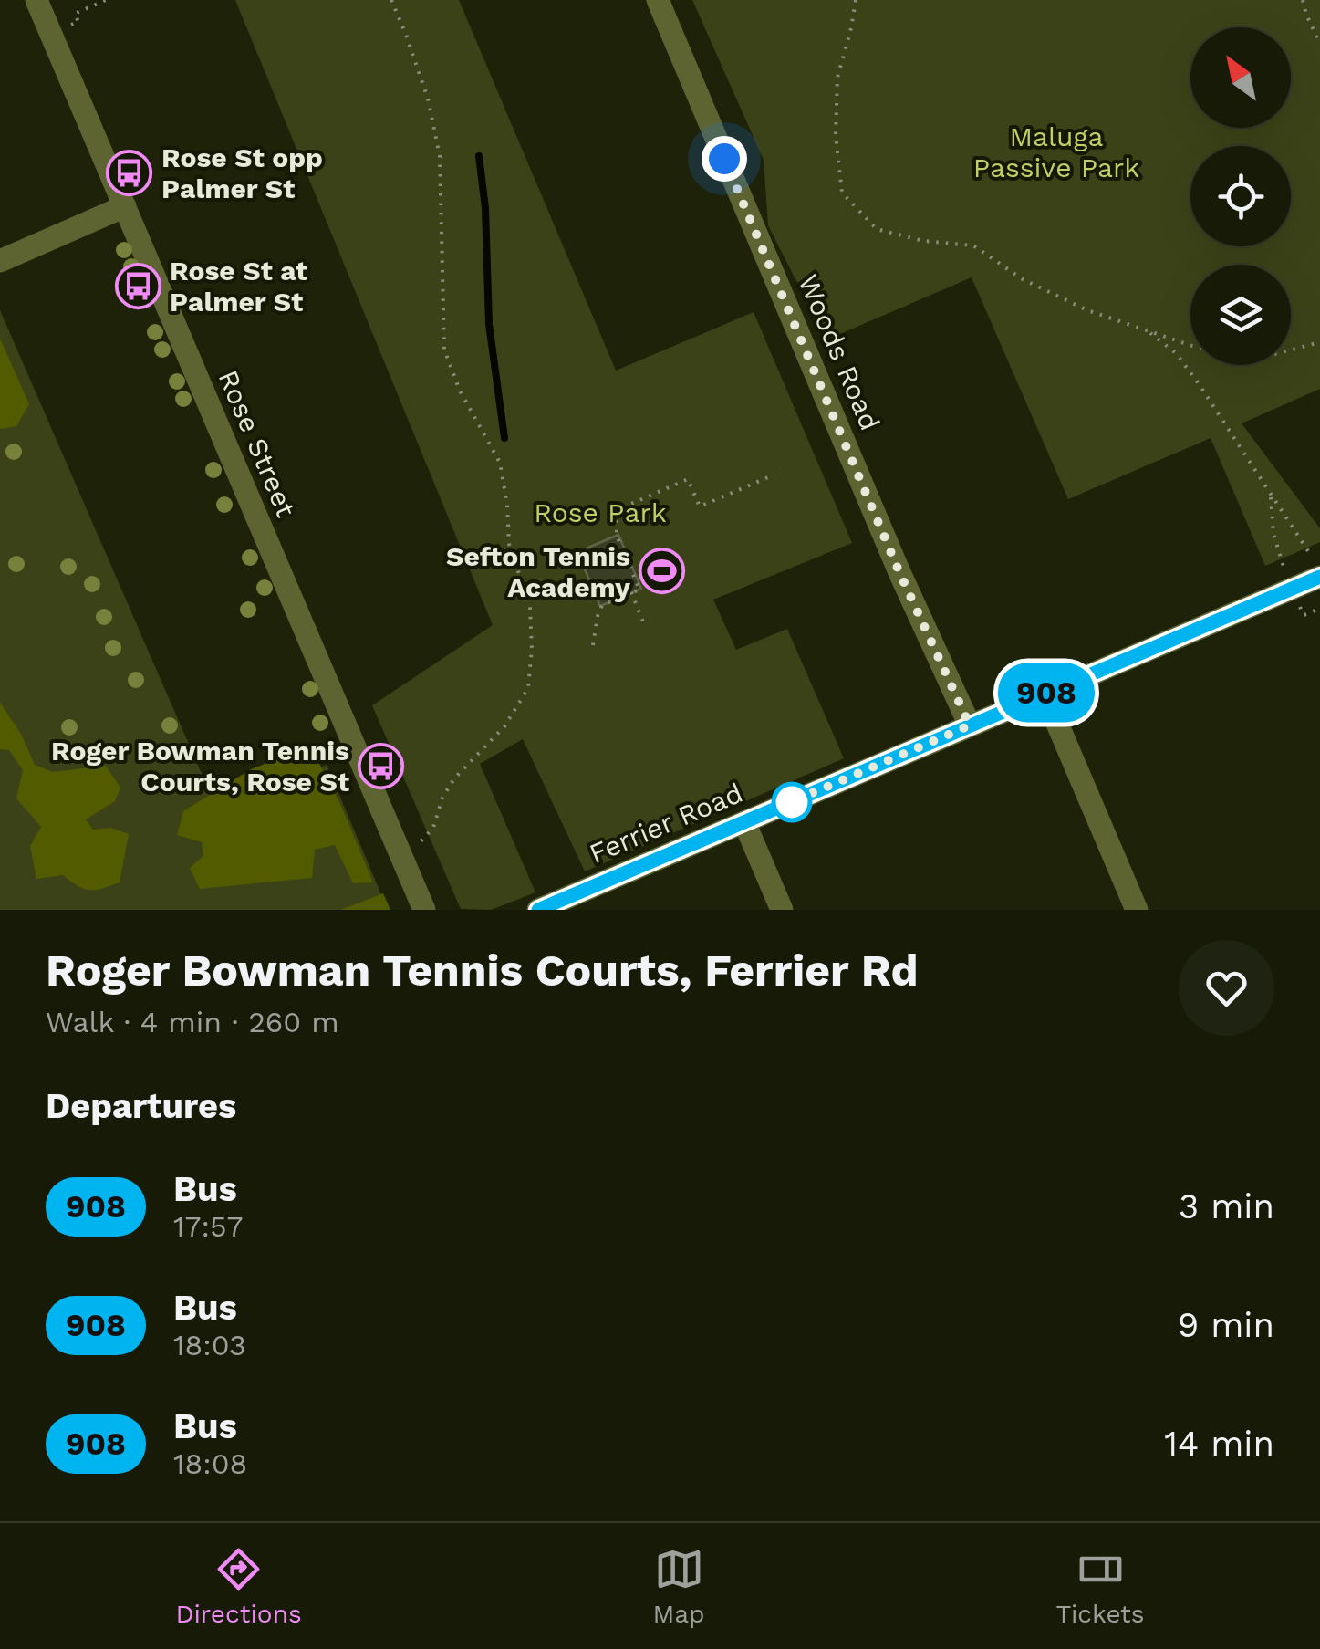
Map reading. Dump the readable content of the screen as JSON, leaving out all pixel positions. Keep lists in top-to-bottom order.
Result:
{
  "streets": {
    "street": ["Woods Road", "Rose Street", "Ferrier Road"]
  },
  "crossings": [
    ["Woods Road", "Ferrier Road"]
  ],
  "parks": ["Maluga Passive Park", "Rose Park"],
  "places": {
    "bus stop": ["Rose St opp Palmer St", "Rose St at Palmer St", "Roger Bowman Tennis Courts, Rose St"],
    "sports": ["Sefton Tennis Academy"]
  },
  "lines": ["bus line 908"],
  "north": "top left",
  "page": {
    "on_map": "908",
    "heading": [
      ["Roger Bowman Tennis Courts, Ferrier Rd", "Walk · 4 min · 260 m"],
      "Departures"
    ],
    "list": [
      {
        "mark": "908",
        "name": "Bus",
        "note": "17:57",
        "value": "3 min"
      },
      {
        "mark": "908",
        "name": "Bus",
        "note": "18:03",
        "value": "9 min"
      },
      {
        "mark": "908",
        "name": "Bus",
        "note": "18:08",
        "value": "14 min"
      }
    ],
    "tabs": ["Directions", "Map", "Tickets"]
  }
}
